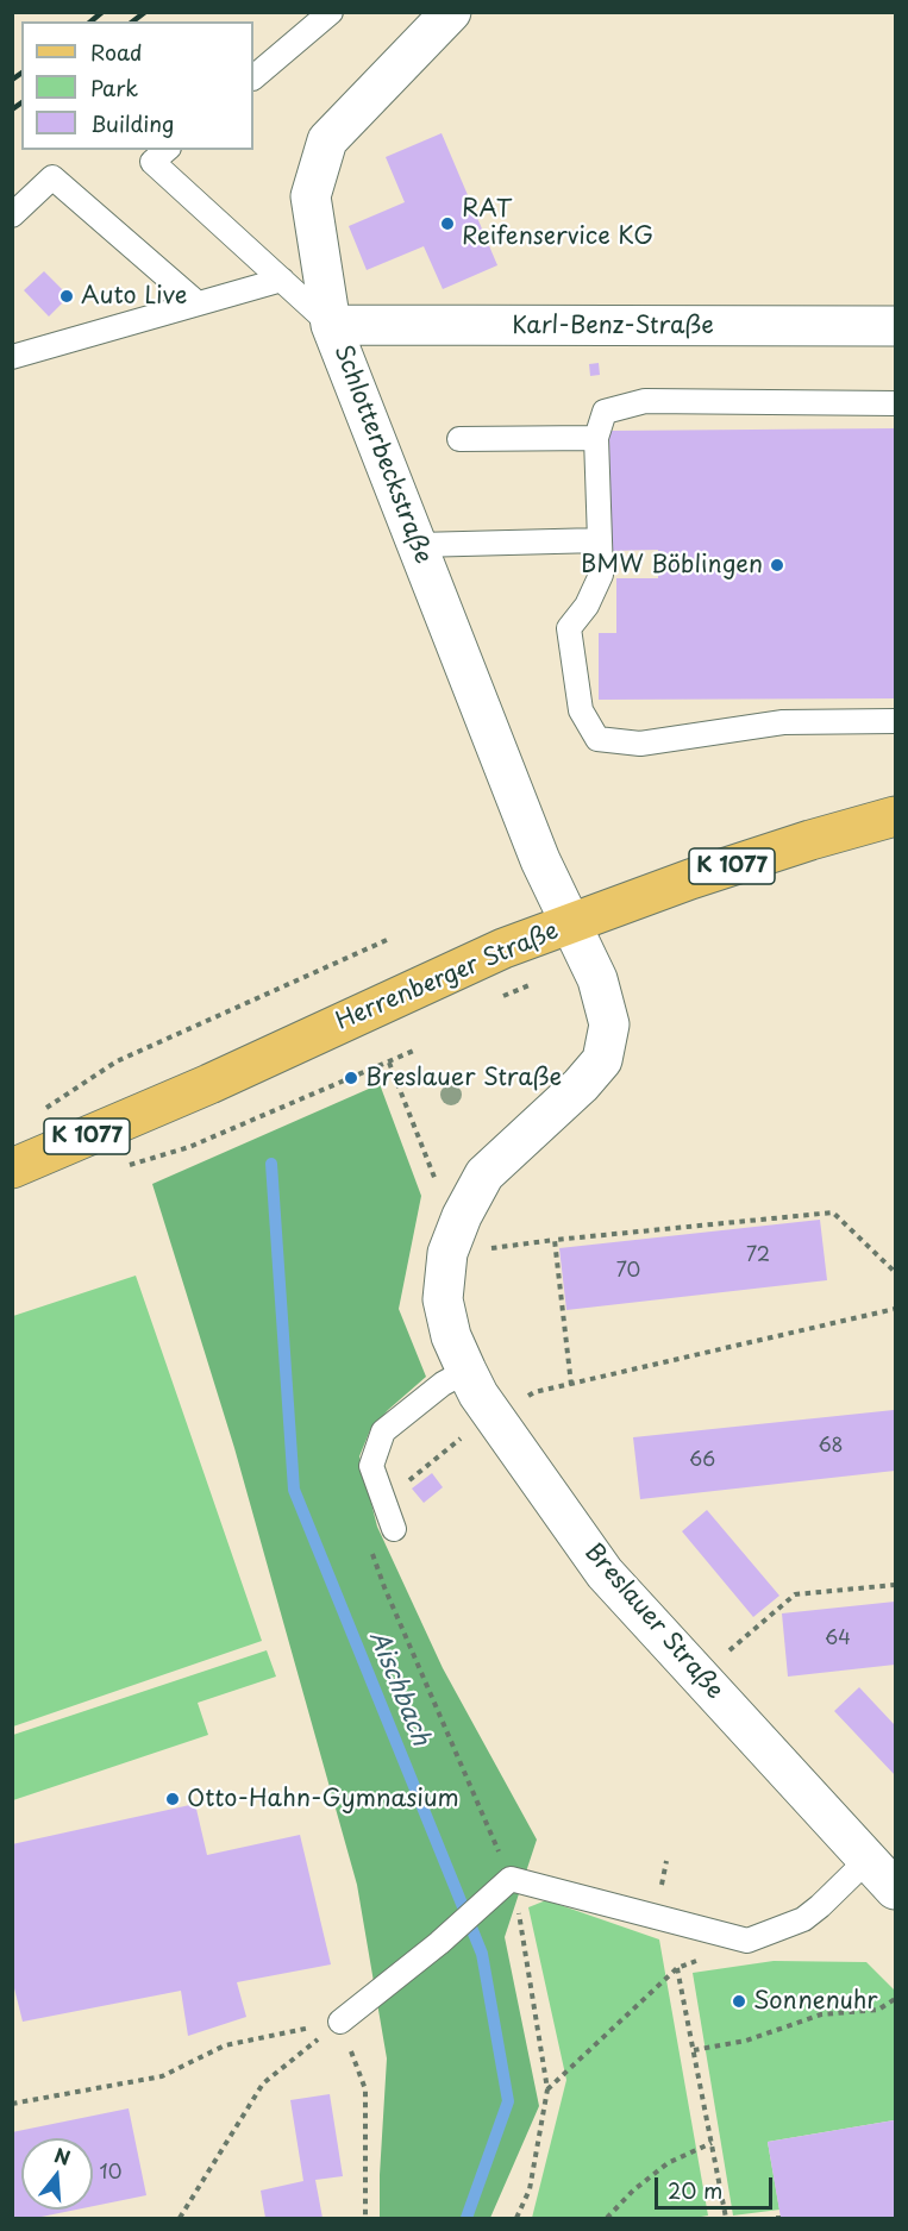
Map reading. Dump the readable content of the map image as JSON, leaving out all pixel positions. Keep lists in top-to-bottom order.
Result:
{
  "streets": {
    "main road": ["K 1077", "Herrenberger Straße"],
    "street": ["Karl-Benz-Straße", "Schlotterbeckstraße", "Breslauer Straße"]
  },
  "crossings": [
    ["Karl-Benz-Straße", "Schlotterbeckstraße"],
    ["Schlotterbeckstraße", "Herrenberger Straße"],
    ["Schlotterbeckstraße", "Breslauer Straße"],
    ["Herrenberger Straße", "Breslauer Straße"]
  ],
  "water": ["Aischbach"],
  "places": [
    "RAT Reifenservice KG",
    "Auto Live",
    "BMW Böblingen",
    "Breslauer Straße",
    "Otto-Hahn-Gymnasium",
    "Sonnenuhr"
  ],
  "house_numbers": [
    "72",
    "70",
    "68",
    "66",
    "64",
    "10"
  ],
  "legend": ["Road", "Park", "Building"],
  "scale_bar": "20 m",
  "north": "top"
}
